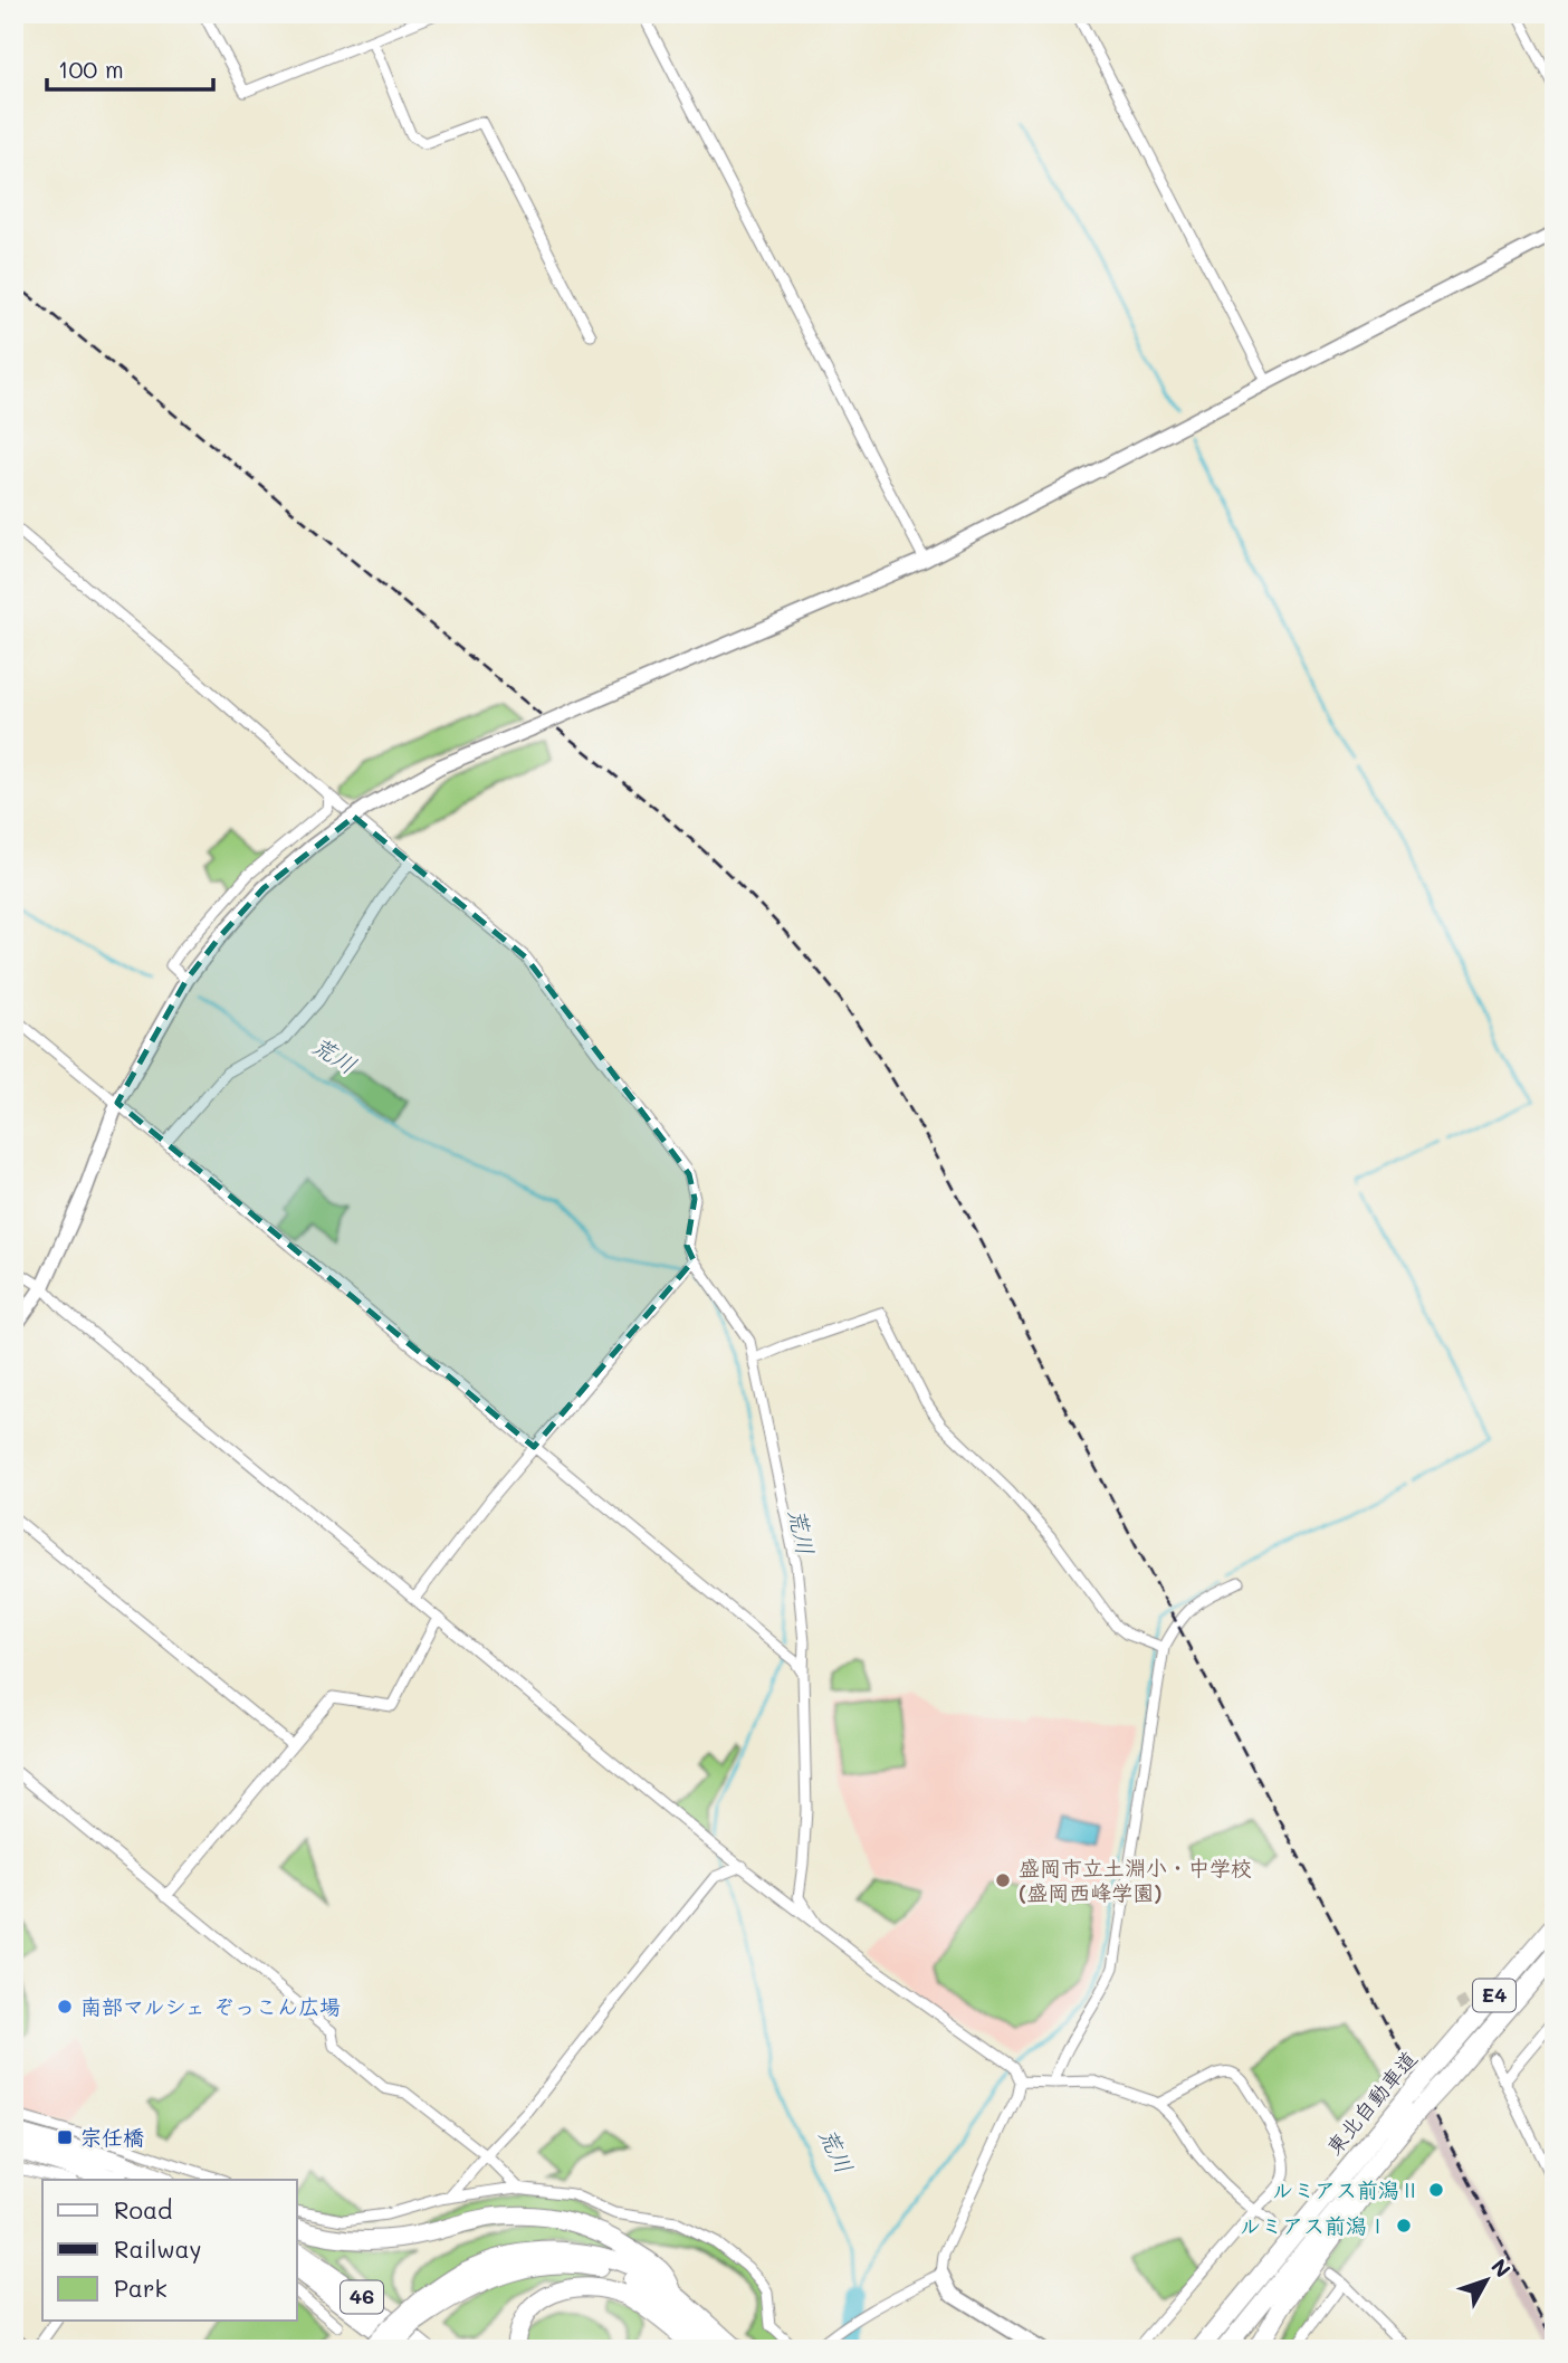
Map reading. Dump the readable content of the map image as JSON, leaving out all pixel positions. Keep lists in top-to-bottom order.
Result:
{
  "streets": {
    "highway": ["E4", "東北自動車道", "46"]
  },
  "water": ["荒川"],
  "places": {
    "other": [
      "盛岡市立土淵小・中学校 (盛岡西峰学園)",
      "南部マルシェ ぞっこん広場",
      "ルミアス前潟Ⅱ",
      "ルミアス前潟Ⅰ"
    ],
    "transit": ["宗任橋"]
  },
  "legend": ["Road", "Railway", "Park"],
  "scale_bar": "100 m",
  "north": "top right"
}
